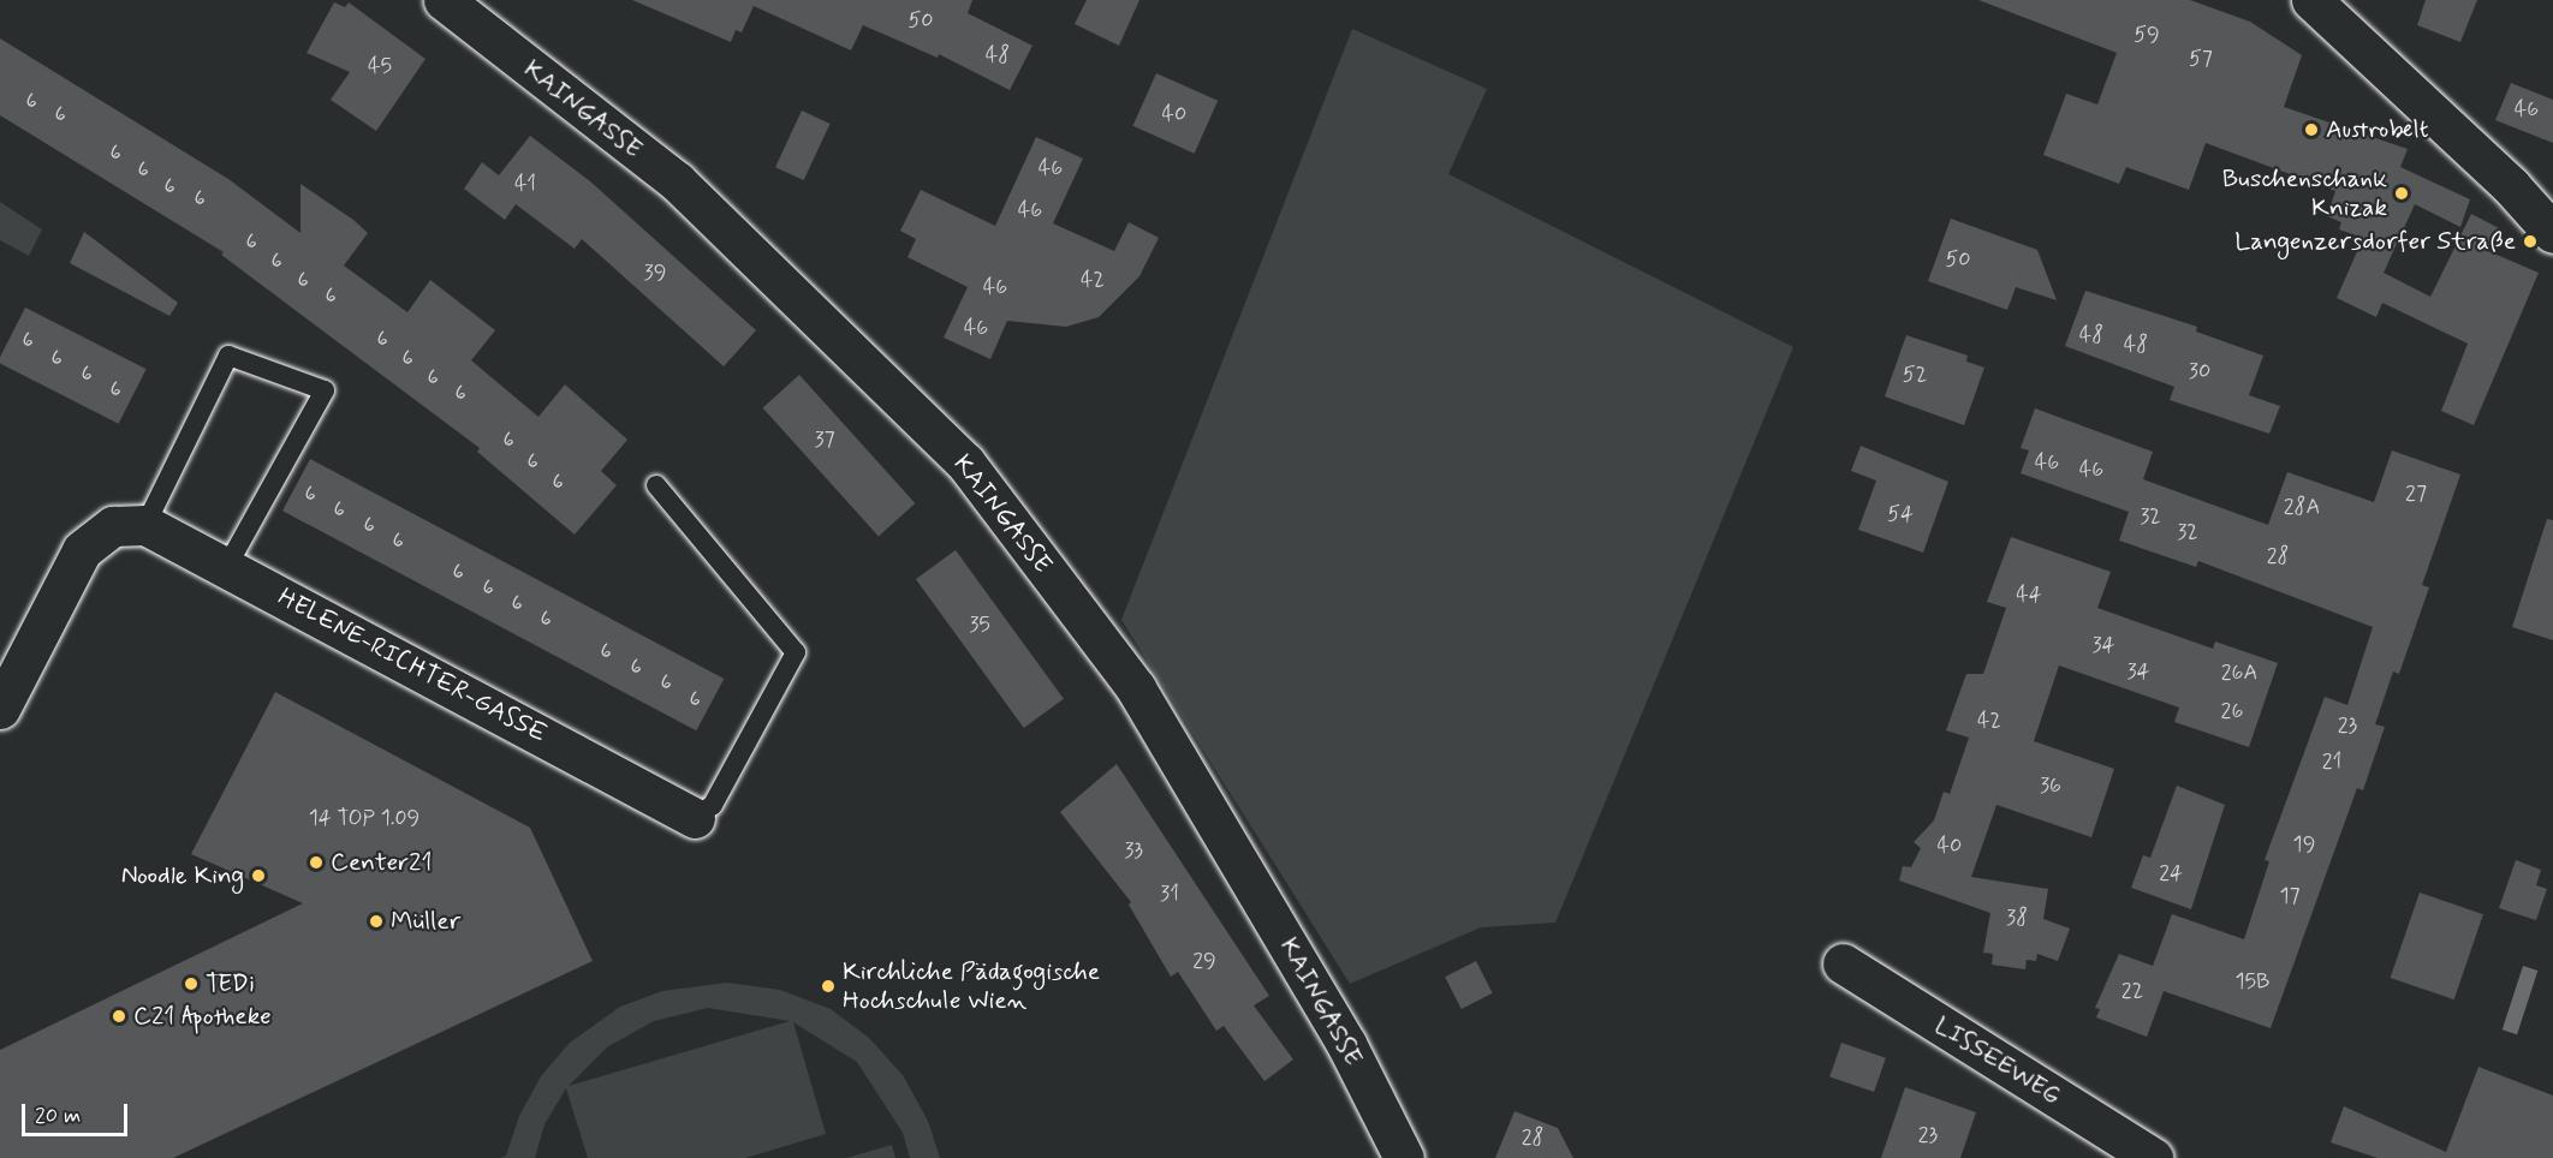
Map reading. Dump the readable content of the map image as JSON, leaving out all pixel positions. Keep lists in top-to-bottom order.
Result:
{
  "streets": {
    "street": ["KAINGASSE", "HELENE-RICHTER-GASSE", "LISSEEWEG"]
  },
  "places": [
    "Austrobelt",
    "Buschenschank Knizak",
    "Langenzersdorfer Straße",
    "Center21",
    "Noodle King",
    "Müller",
    "TEDi",
    "Kirchliche Pädagogische Hochschule Wien",
    "C21 Apotheke"
  ],
  "house_numbers": [
    "50",
    "59",
    "48",
    "57",
    "45",
    "6",
    "46",
    "6",
    "40",
    "6",
    "46",
    "6",
    "41",
    "6",
    "6",
    "46",
    "6",
    "50",
    "6",
    "39",
    "6",
    "42",
    "46",
    "6",
    "46",
    "48",
    "6",
    "6",
    "48",
    "6",
    "6",
    "30",
    "6",
    "52",
    "6",
    "6",
    "6",
    "6",
    "37",
    "6",
    "46",
    "46",
    "6",
    "6",
    "27",
    "28A",
    "6",
    "54",
    "32",
    "6",
    "32",
    "6",
    "28",
    "6",
    "6",
    "44",
    "6",
    "6",
    "35",
    "34",
    "6",
    "6",
    "34",
    "26A",
    "6",
    "6",
    "26",
    "42",
    "23",
    "21",
    "36",
    "14 TOP 1.09",
    "19",
    "40",
    "33",
    "24",
    "31",
    "17",
    "38",
    "29",
    "15B",
    "22",
    "23",
    "28"
  ],
  "scale_bar": "20 m"
}
